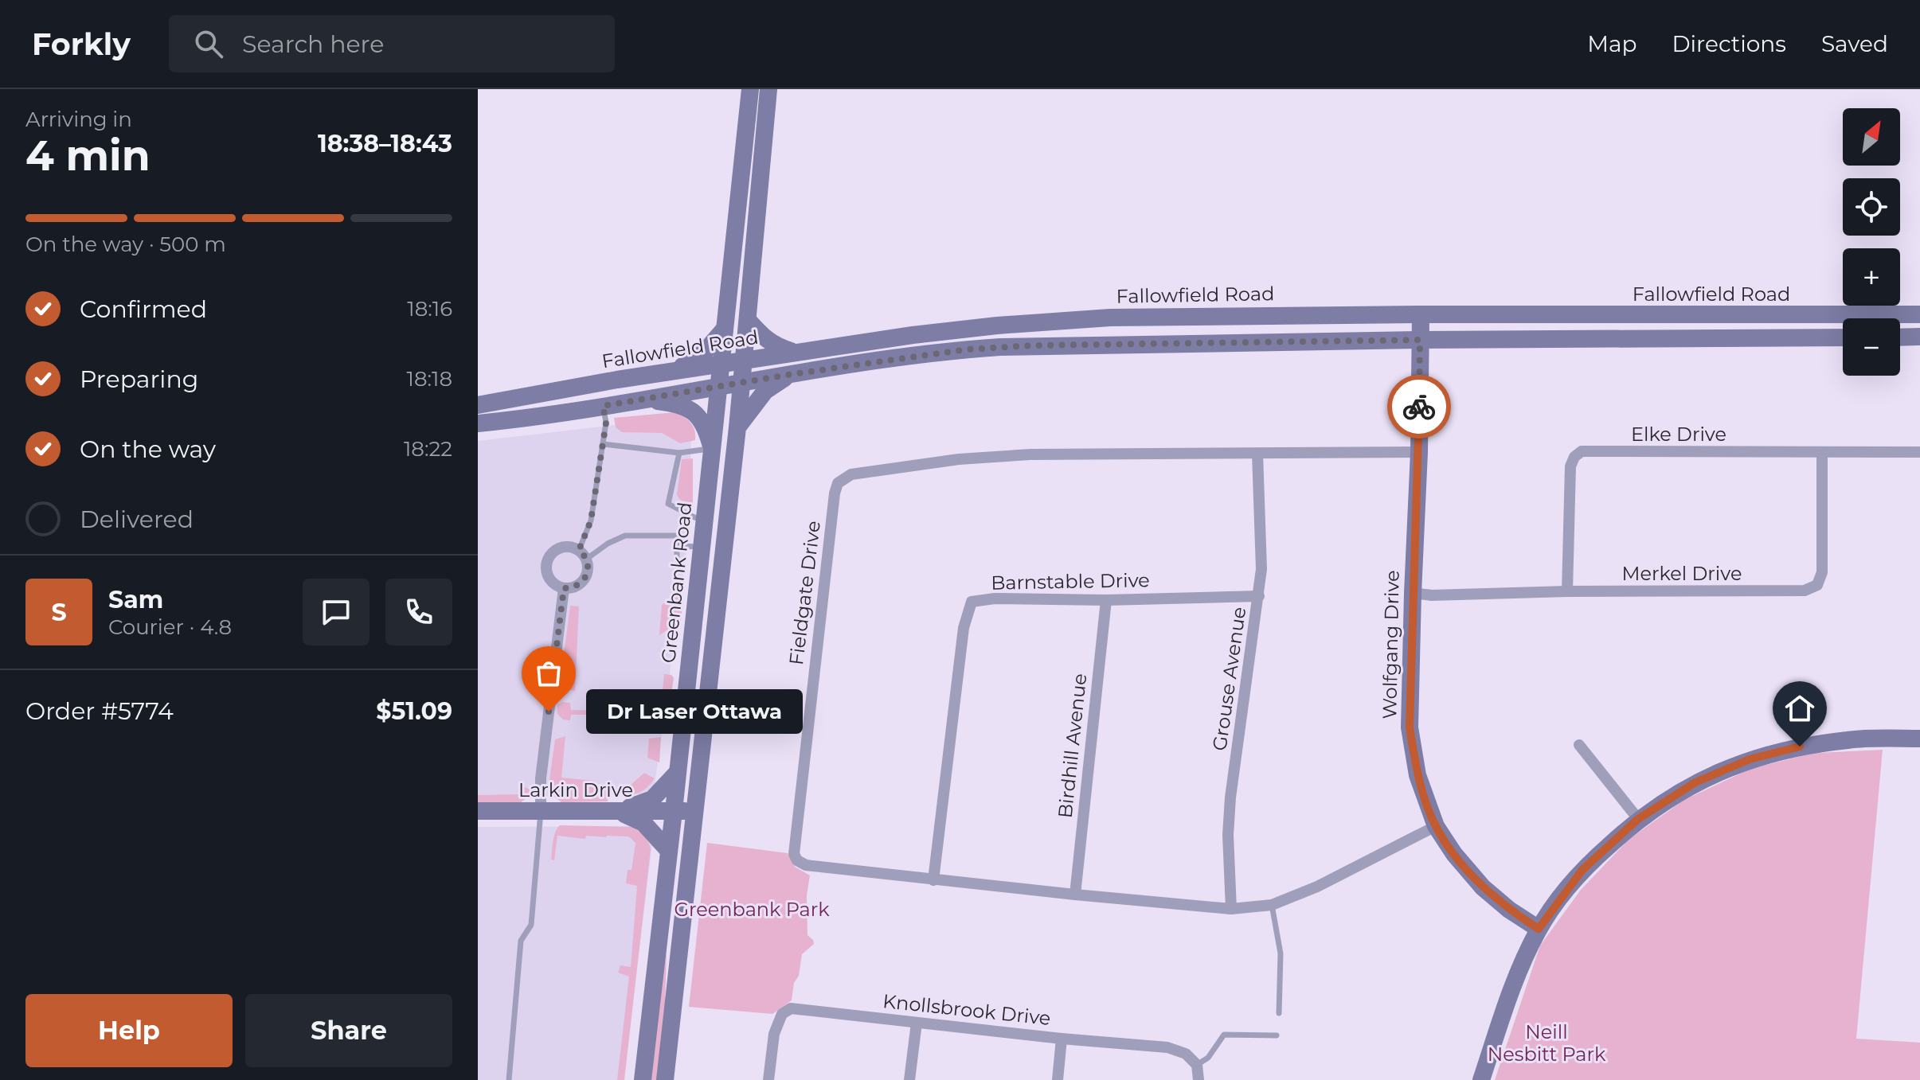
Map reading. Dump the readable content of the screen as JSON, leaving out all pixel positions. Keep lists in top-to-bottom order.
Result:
{
  "streets": {
    "main road": [
      "Fallowfield Road",
      "Greenbank Road",
      "Wolfgang Drive",
      "Larkin Drive"
    ],
    "street": [
      "Elke Drive",
      "Merkel Drive",
      "Barnstable Drive",
      "Fieldgate Drive",
      "Grouse Avenue",
      "Birdhill Avenue",
      "Knollsbrook Drive"
    ]
  },
  "crossings": [
    ["Fallowfield Road", "Greenbank Road"],
    ["Fallowfield Road", "Wolfgang Drive"],
    ["Elke Drive", "Merkel Drive"],
    ["Merkel Drive", "Wolfgang Drive"],
    ["Barnstable Drive", "Fieldgate Drive"],
    ["Barnstable Drive", "Grouse Avenue"],
    ["Barnstable Drive", "Birdhill Avenue"],
    ["Greenbank Road", "Larkin Drive"],
    ["Fieldgate Drive", "Wolfgang Drive"],
    ["Fieldgate Drive", "Grouse Avenue"],
    ["Fieldgate Drive", "Birdhill Avenue"]
  ],
  "parks": ["Greenbank Park", "Neill Nesbitt Park"],
  "places": ["Dr Laser Ottawa"],
  "north": "top right",
  "page": {
    "header": "Forkly",
    "search": "Search here",
    "nav": ["Map", "Directions", "Saved"],
    "heading": ["4 min", "Arriving in", "18:38–18:43"],
    "panel": [
      "Sam",
      "Courier · 4.8",
      "Order #5774",
      "$51.09"
    ],
    "map_buttons": ["+", "−"],
    "bar": "On the way · 500 m",
    "list": [
      ["Confirmed", "18:16"],
      ["Preparing", "18:18"],
      ["On the way", "18:22"],
      "Delivered"
    ],
    "round": "S",
    "bubble": "Dr Laser Ottawa",
    "buttons": ["Help", "Share"]
  }
}
